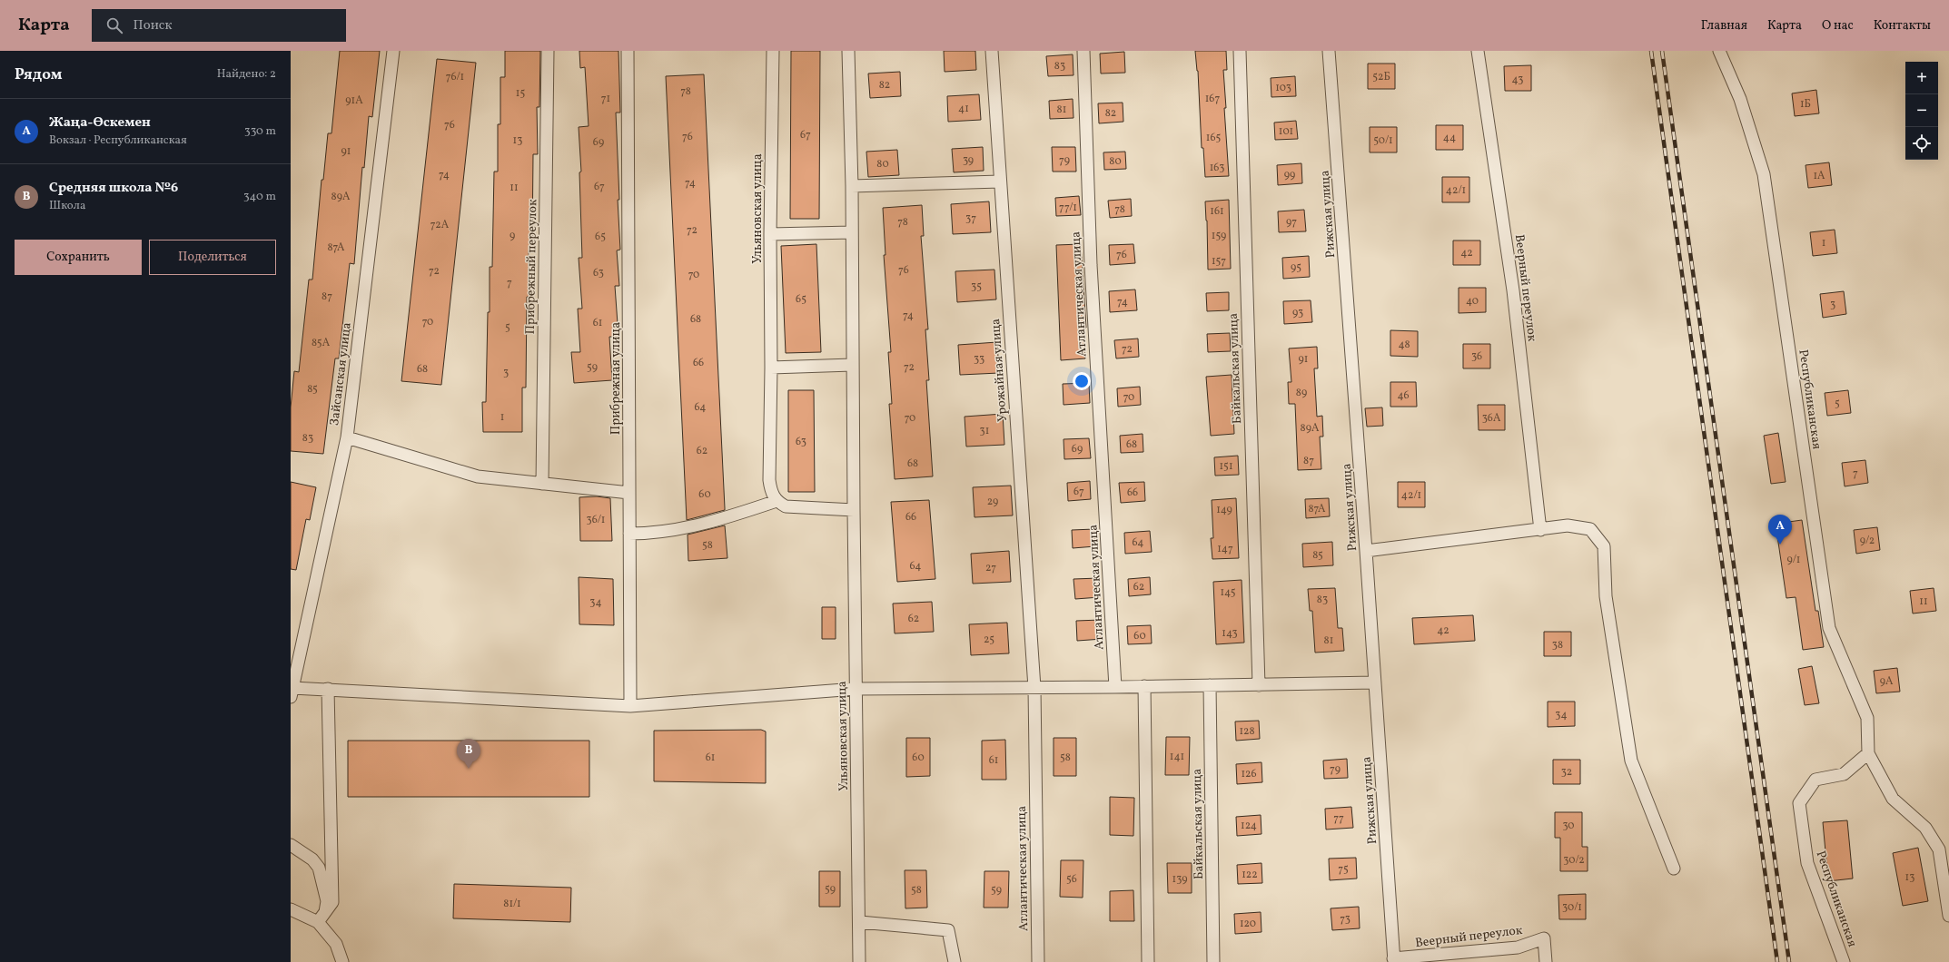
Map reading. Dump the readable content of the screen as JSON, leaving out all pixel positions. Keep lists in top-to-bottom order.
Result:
{
  "streets": {
    "street": [
      "Ульяновская улица",
      "Рижская улица",
      "Прибрежный переулок",
      "Веерный переулок",
      "Атлантическая улица",
      "Байкальская улица",
      "Урожайная улица",
      "Зайсанская улица",
      "Прибрежная улица",
      "Республиканская"
    ]
  },
  "crossings": [
    ["Рижская улица", "Веерный переулок"],
    ["Атлантическая улица", "Урожайная улица"]
  ],
  "house_numbers": [
    "83",
    "76/1",
    "52Б",
    "43",
    "82",
    "103",
    "78",
    "15",
    "71",
    "167",
    "91А",
    "1Б",
    "41",
    "81",
    "82",
    "76",
    "101",
    "67",
    "76",
    "165",
    "44",
    "13",
    "50/1",
    "69",
    "91",
    "39",
    "79",
    "80",
    "80",
    "163",
    "74",
    "99",
    "1А",
    "74",
    "67",
    "11",
    "42/1",
    "89А",
    "77/1",
    "78",
    "161",
    "37",
    "78",
    "97",
    "72А",
    "72",
    "9",
    "159",
    "65",
    "1",
    "87А",
    "42",
    "76",
    "157",
    "95",
    "76",
    "72",
    "63",
    "70",
    "7",
    "35",
    "87",
    "65",
    "40",
    "74",
    "3",
    "93",
    "74",
    "68",
    "70",
    "61",
    "5",
    "85А",
    "48",
    "72",
    "36",
    "33",
    "91",
    "66",
    "59",
    "72",
    "68",
    "3",
    "85",
    "89",
    "46",
    "70",
    "5",
    "64",
    "1",
    "70",
    "36А",
    "89А",
    "31",
    "83",
    "63",
    "68",
    "69",
    "62",
    "87",
    "68",
    "151",
    "7",
    "67",
    "66",
    "60",
    "42/1",
    "29",
    "87А",
    "149",
    "66",
    "36/1",
    "9/2",
    "64",
    "58",
    "147",
    "85",
    "9/1",
    "64",
    "27",
    "62",
    "145",
    "83",
    "11",
    "34",
    "62",
    "42",
    "143",
    "60",
    "25",
    "81",
    "38",
    "9А",
    "34",
    "128",
    "141",
    "61",
    "60",
    "58",
    "61",
    "79",
    "32",
    "126",
    "77",
    "124",
    "30",
    "30/2",
    "75",
    "122",
    "13",
    "56",
    "139",
    "59",
    "58",
    "59",
    "81/1",
    "30/1",
    "73",
    "120"
  ],
  "page": {
    "header": "Карта",
    "search": "Поиск",
    "nav": [
      "Главная",
      "Карта",
      "О нас",
      "Контакты"
    ],
    "heading": ["Рядом", "Найдено: 2"],
    "map_buttons": ["+", "−"],
    "list": [
      {
        "mark": "A",
        "name": "Жаңа-Өскемен",
        "note": "Вокзал · Республиканская",
        "value": "330 m"
      },
      {
        "mark": "B",
        "name": "Средняя школа №6",
        "note": "Школа",
        "value": "340 m"
      }
    ],
    "buttons": ["Сохранить", "Поделиться"],
    "pins": ["A", "B"]
  }
}
